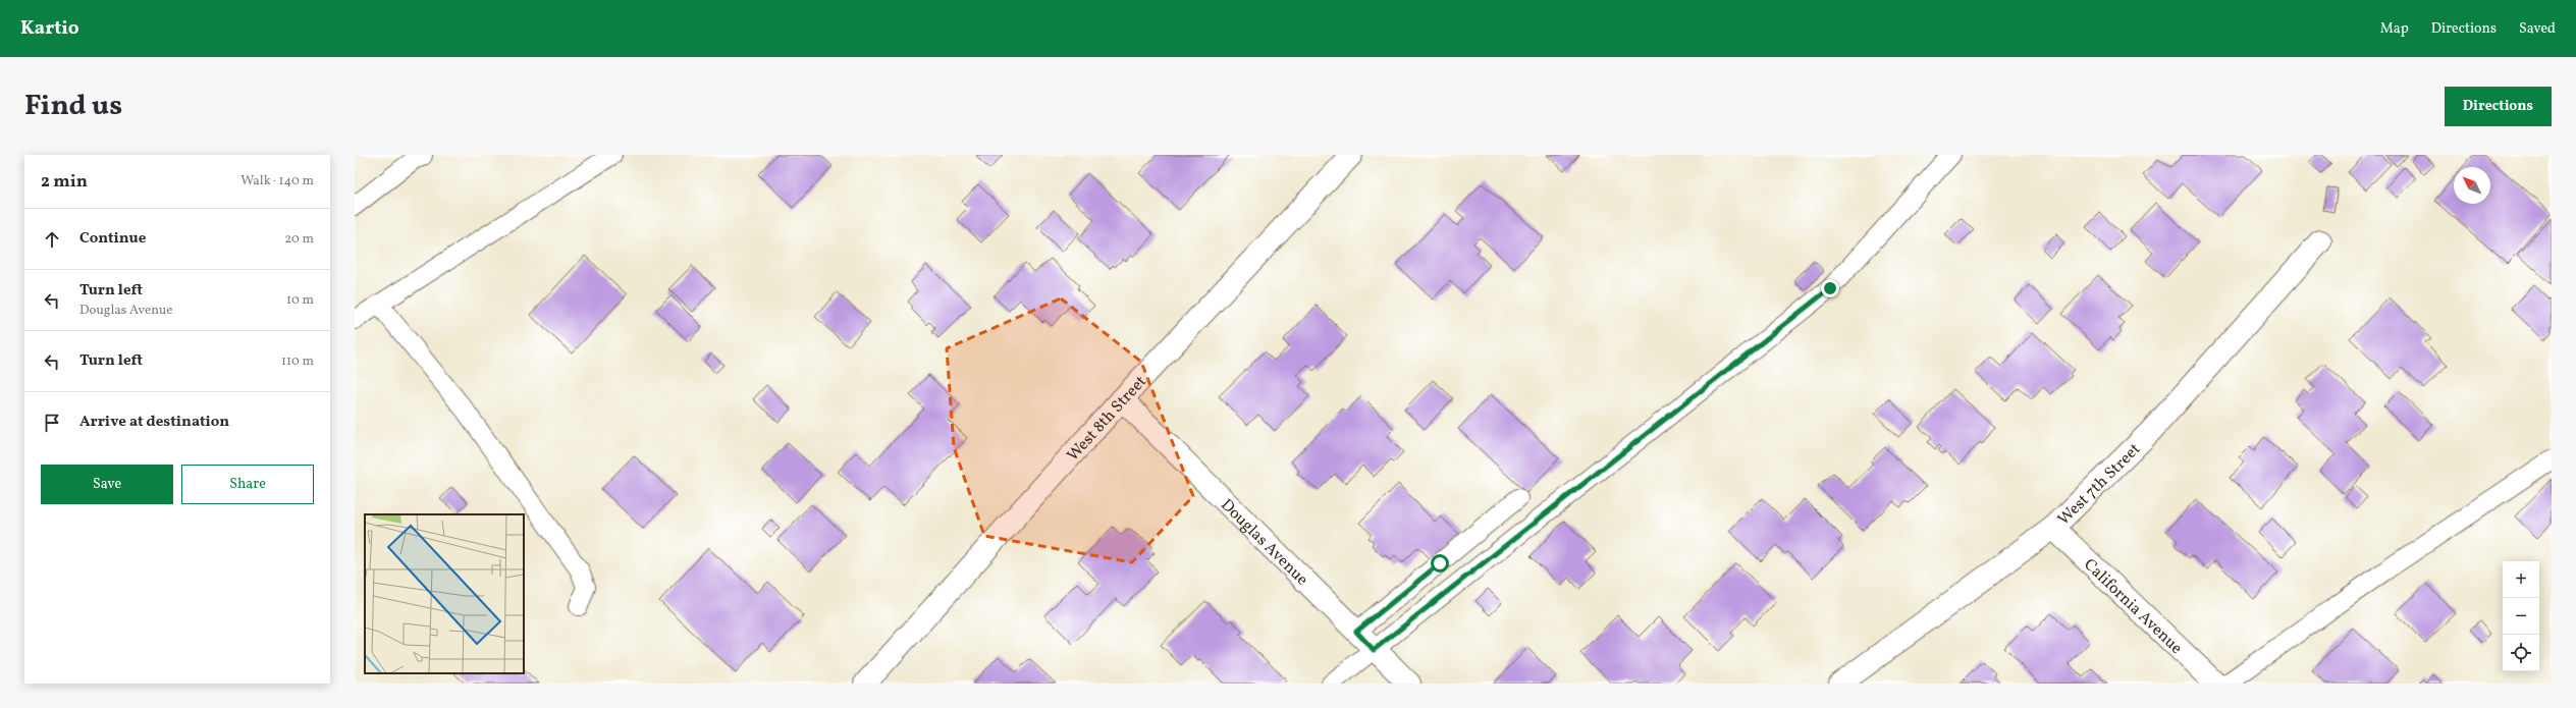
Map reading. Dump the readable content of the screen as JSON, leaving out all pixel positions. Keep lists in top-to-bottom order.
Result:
{
  "streets": {
    "street": [
      "West 8th Street",
      "West 7th Street",
      "Douglas Avenue",
      "California Avenue"
    ]
  },
  "crossings": [
    ["West 8th Street", "Douglas Avenue"],
    ["West 7th Street", "California Avenue"]
  ],
  "north": "top left",
  "page": {
    "header": "Kartio",
    "nav": ["Map", "Directions", "Saved"],
    "title": "Find us",
    "buttons": [
      "Directions",
      ["Save", "Share"]
    ],
    "heading": ["2 min", "Walk · 140 m"],
    "list": [
      ["Continue", "20 m"],
      ["Turn left", "Douglas Avenue", "10 m"],
      ["Turn left", "110 m"],
      "Arrive at destination"
    ],
    "map_buttons": ["+", "−"]
  }
}
